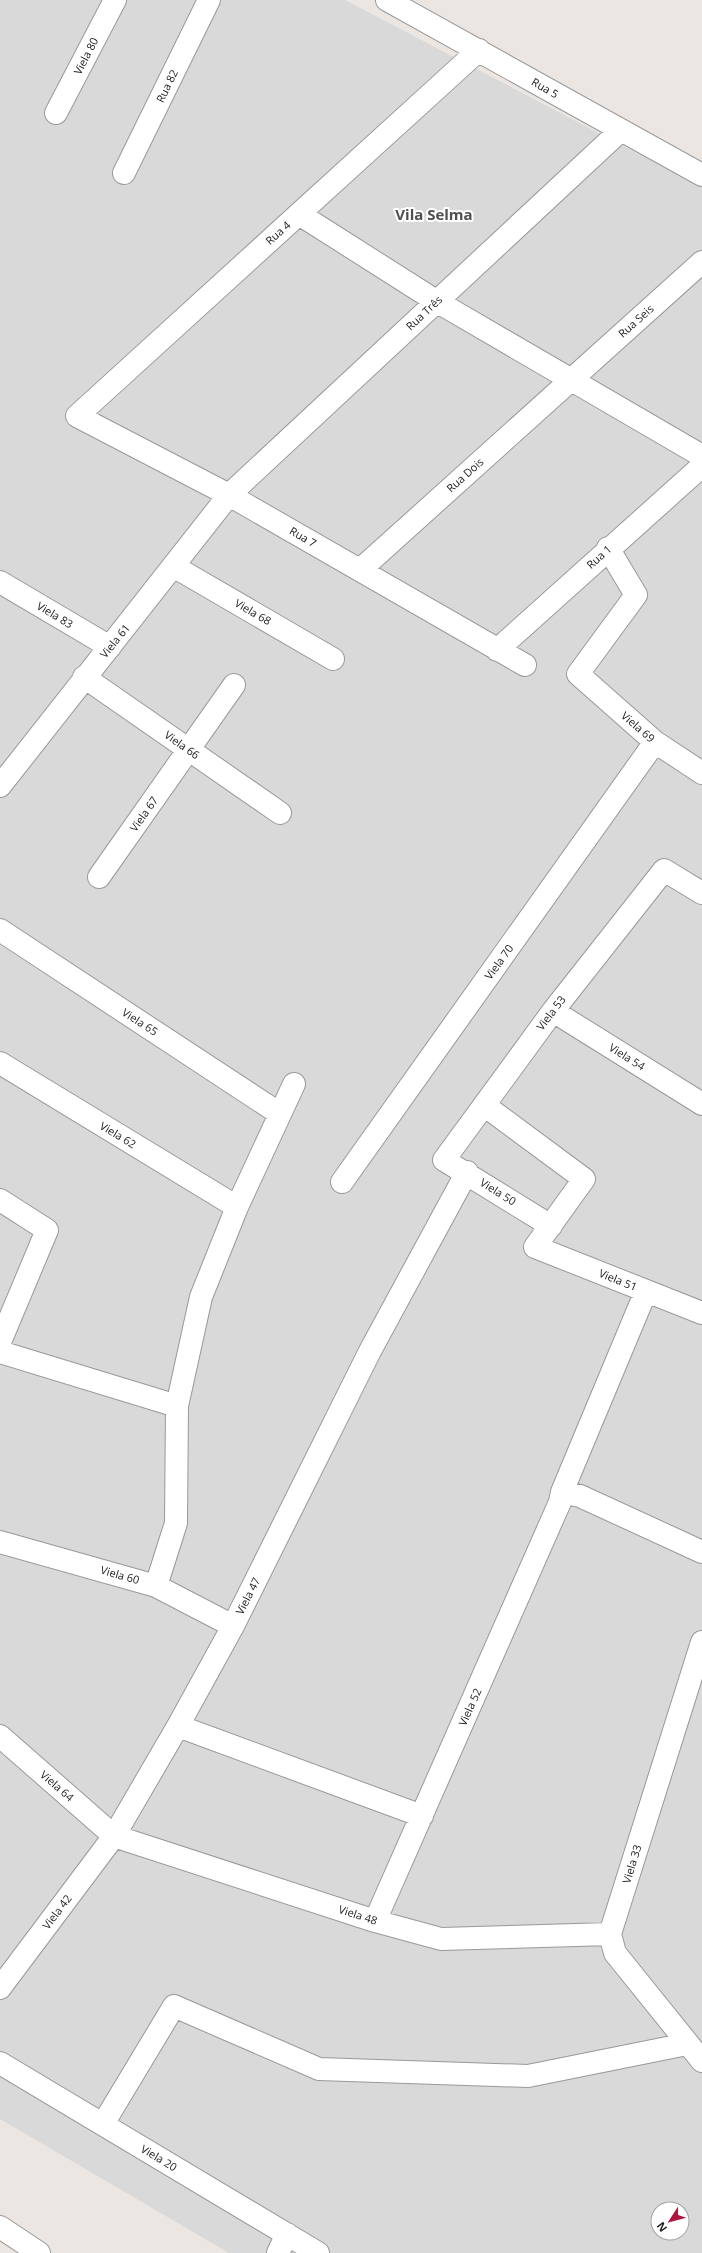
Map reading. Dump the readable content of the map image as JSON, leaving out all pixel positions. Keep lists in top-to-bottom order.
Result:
{
  "streets": {
    "street": [
      "Viela 80",
      "Rua 82",
      "Rua 5",
      "Rua 4",
      "Rua Três",
      "Rua Seis",
      "Rua Dois",
      "Rua 7",
      "Rua 1",
      "Viela 68",
      "Viela 83",
      "Viela 61",
      "Viela 69",
      "Viela 66",
      "Viela 67",
      "Viela 70",
      "Viela 53",
      "Viela 65",
      "Viela 54",
      "Viela 62",
      "Viela 50",
      "Viela 51",
      "Viela 60",
      "Viela 47",
      "Viela 52",
      "Viela 64",
      "Viela 33",
      "Viela 42",
      "Viela 48",
      "Viela 20"
    ]
  },
  "crossings": [
    ["Rua 5", "Rua 4"],
    ["Rua 5", "Rua Três"],
    ["Rua 4", "Rua 7"],
    ["Rua Três", "Rua 7"],
    ["Rua Três", "Viela 61"],
    ["Rua Seis", "Rua Dois"],
    ["Rua Dois", "Rua 7"],
    ["Rua 7", "Rua 1"],
    ["Rua 7", "Viela 61"],
    ["Rua 1", "Viela 69"],
    ["Viela 68", "Viela 61"],
    ["Viela 83", "Viela 61"],
    ["Viela 61", "Viela 66"],
    ["Viela 69", "Viela 70"],
    ["Viela 66", "Viela 67"],
    ["Viela 53", "Viela 54"],
    ["Viela 53", "Viela 50"],
    ["Viela 50", "Viela 51"],
    ["Viela 50", "Viela 47"],
    ["Viela 51", "Viela 52"],
    ["Viela 60", "Viela 47"],
    ["Viela 47", "Viela 64"],
    ["Viela 47", "Viela 42"],
    ["Viela 47", "Viela 48"],
    ["Viela 52", "Viela 48"],
    ["Viela 64", "Viela 42"],
    ["Viela 64", "Viela 48"],
    ["Viela 33", "Viela 48"],
    ["Viela 42", "Viela 48"]
  ],
  "districts": ["Vila Selma"],
  "north": "bottom left"
}
